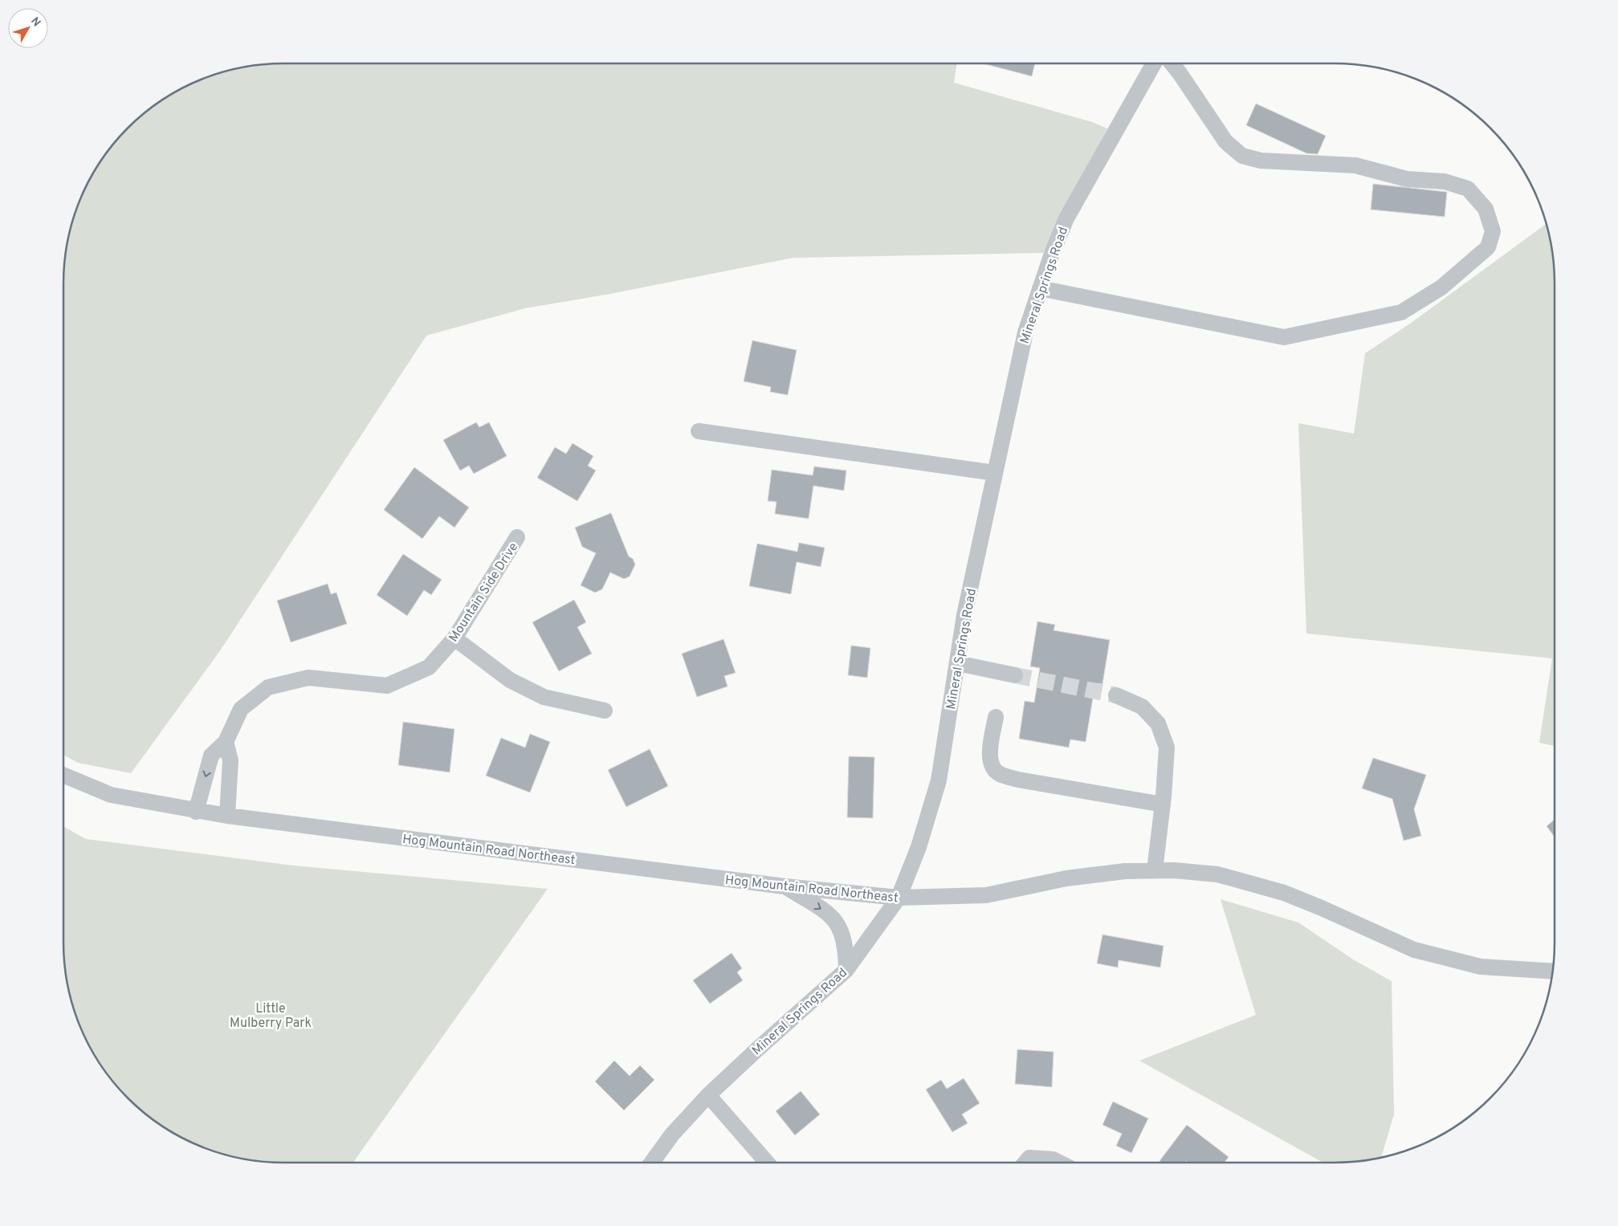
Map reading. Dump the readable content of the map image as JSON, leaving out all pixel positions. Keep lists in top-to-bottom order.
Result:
{
  "streets": {
    "street": ["Mineral Springs Road", "Mountain Side Drive", "Hog Mountain Road Northeast"]
  },
  "crossings": [
    ["Mineral Springs Road", "Hog Mountain Road Northeast"],
    ["Mountain Side Drive", "Hog Mountain Road Northeast"]
  ],
  "parks": ["Little Mulberry Park"],
  "north": "top right"
}
